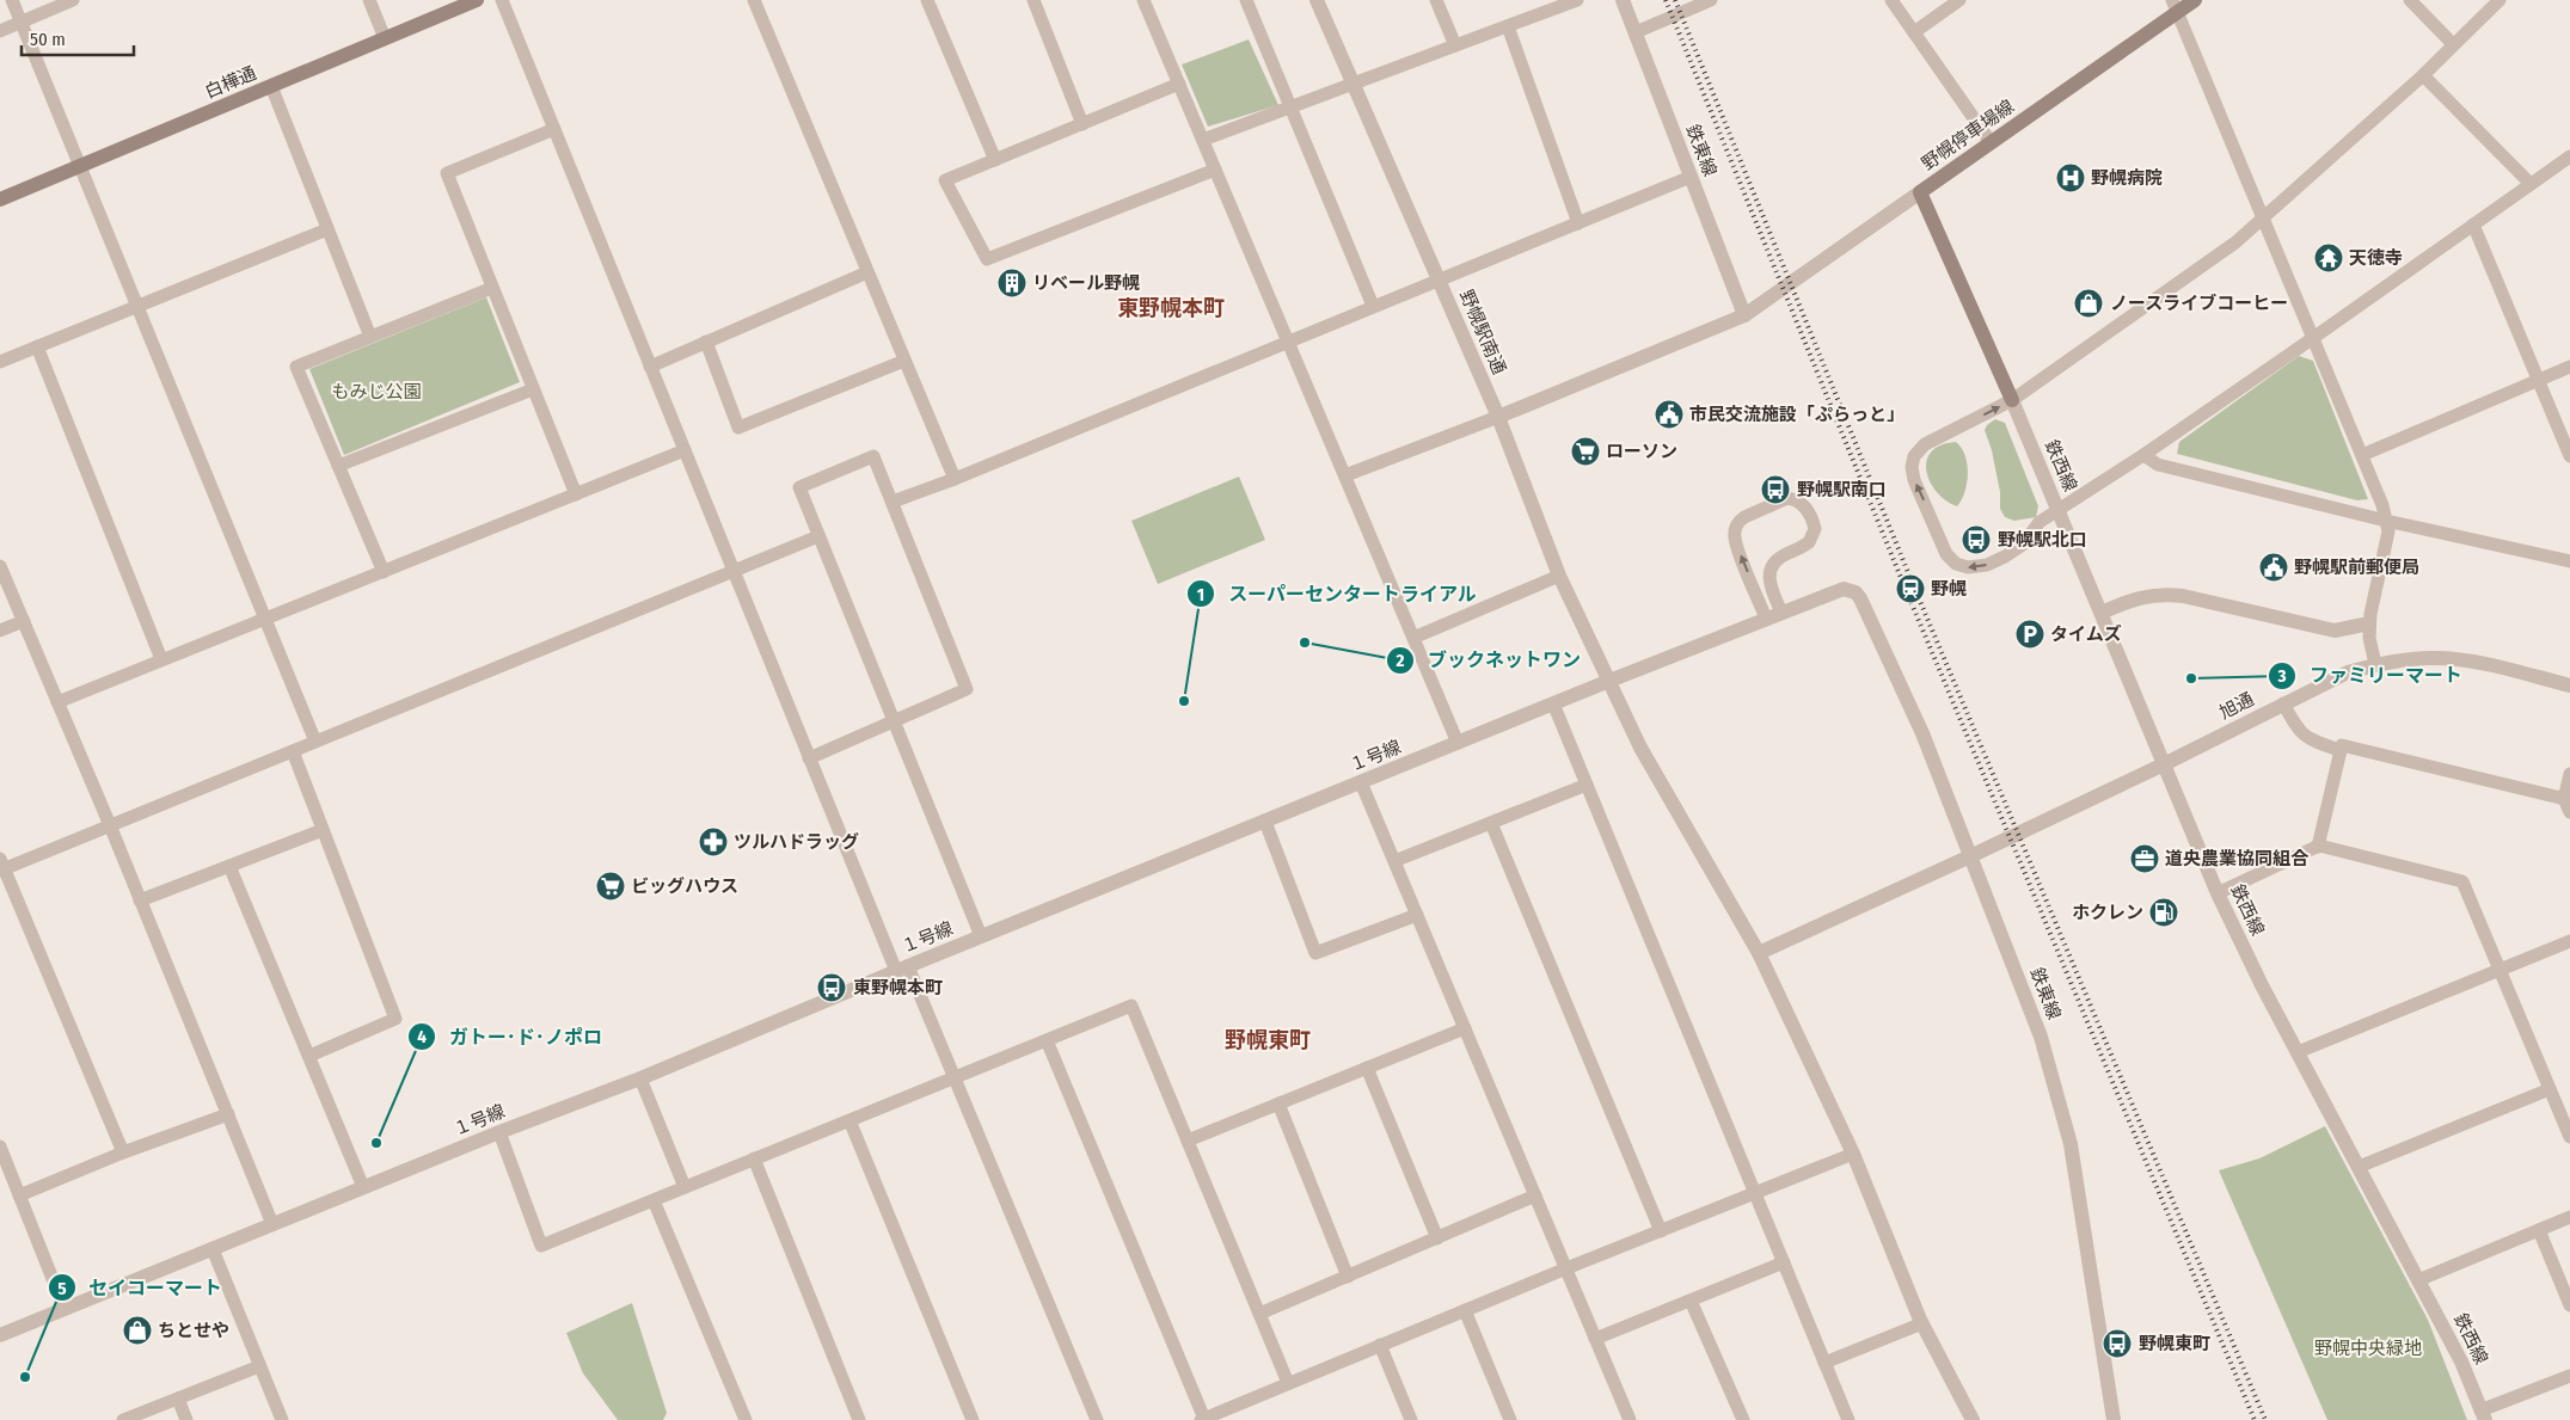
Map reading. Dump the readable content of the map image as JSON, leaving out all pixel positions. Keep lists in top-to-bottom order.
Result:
{
  "streets": {
    "main road": ["白樺通", "野幌停車場線"],
    "street": [
      "鉄東線",
      "野幌駅南通",
      "鉄西線",
      "旭通",
      "１号線"
    ]
  },
  "crossings": [
    ["野幌停車場線", "鉄西線"],
    ["鉄東線", "旭通"],
    ["鉄東線", "１号線"],
    ["野幌駅南通", "旭通"],
    ["野幌駅南通", "１号線"],
    ["鉄西線", "旭通"]
  ],
  "districts": ["東野幌本町", "野幌東町"],
  "parks": ["もみじ公園", "野幌中央緑地"],
  "places": {
    "hospital": ["野幌病院"],
    "temple": ["天徳寺"],
    "building": ["リベール野幌"],
    "shop": ["ノースライブコーヒー", "ちとせや"],
    "public building": ["市民交流施設「ぷらっと」", "野幌駅前郵便局"],
    "supermarket": ["ローソン", "ビッグハウス"],
    "bus stop": [
      "野幌駅南口",
      "野幌駅北口",
      "東野幌本町",
      "野幌東町"
    ],
    "station": ["野幌"],
    "parking": ["タイムズ"],
    "other": [
      "ブックネットワン",
      "ファミリーマート",
      "スーパーセンタートライアル",
      "ガトー･ド･ノポロ",
      "セイコーマート"
    ],
    "pharmacy": ["ツルハドラッグ"],
    "office": ["道央農業協同組合"],
    "fuel station": ["ホクレン"]
  },
  "scale_bar": "50 m"
}
